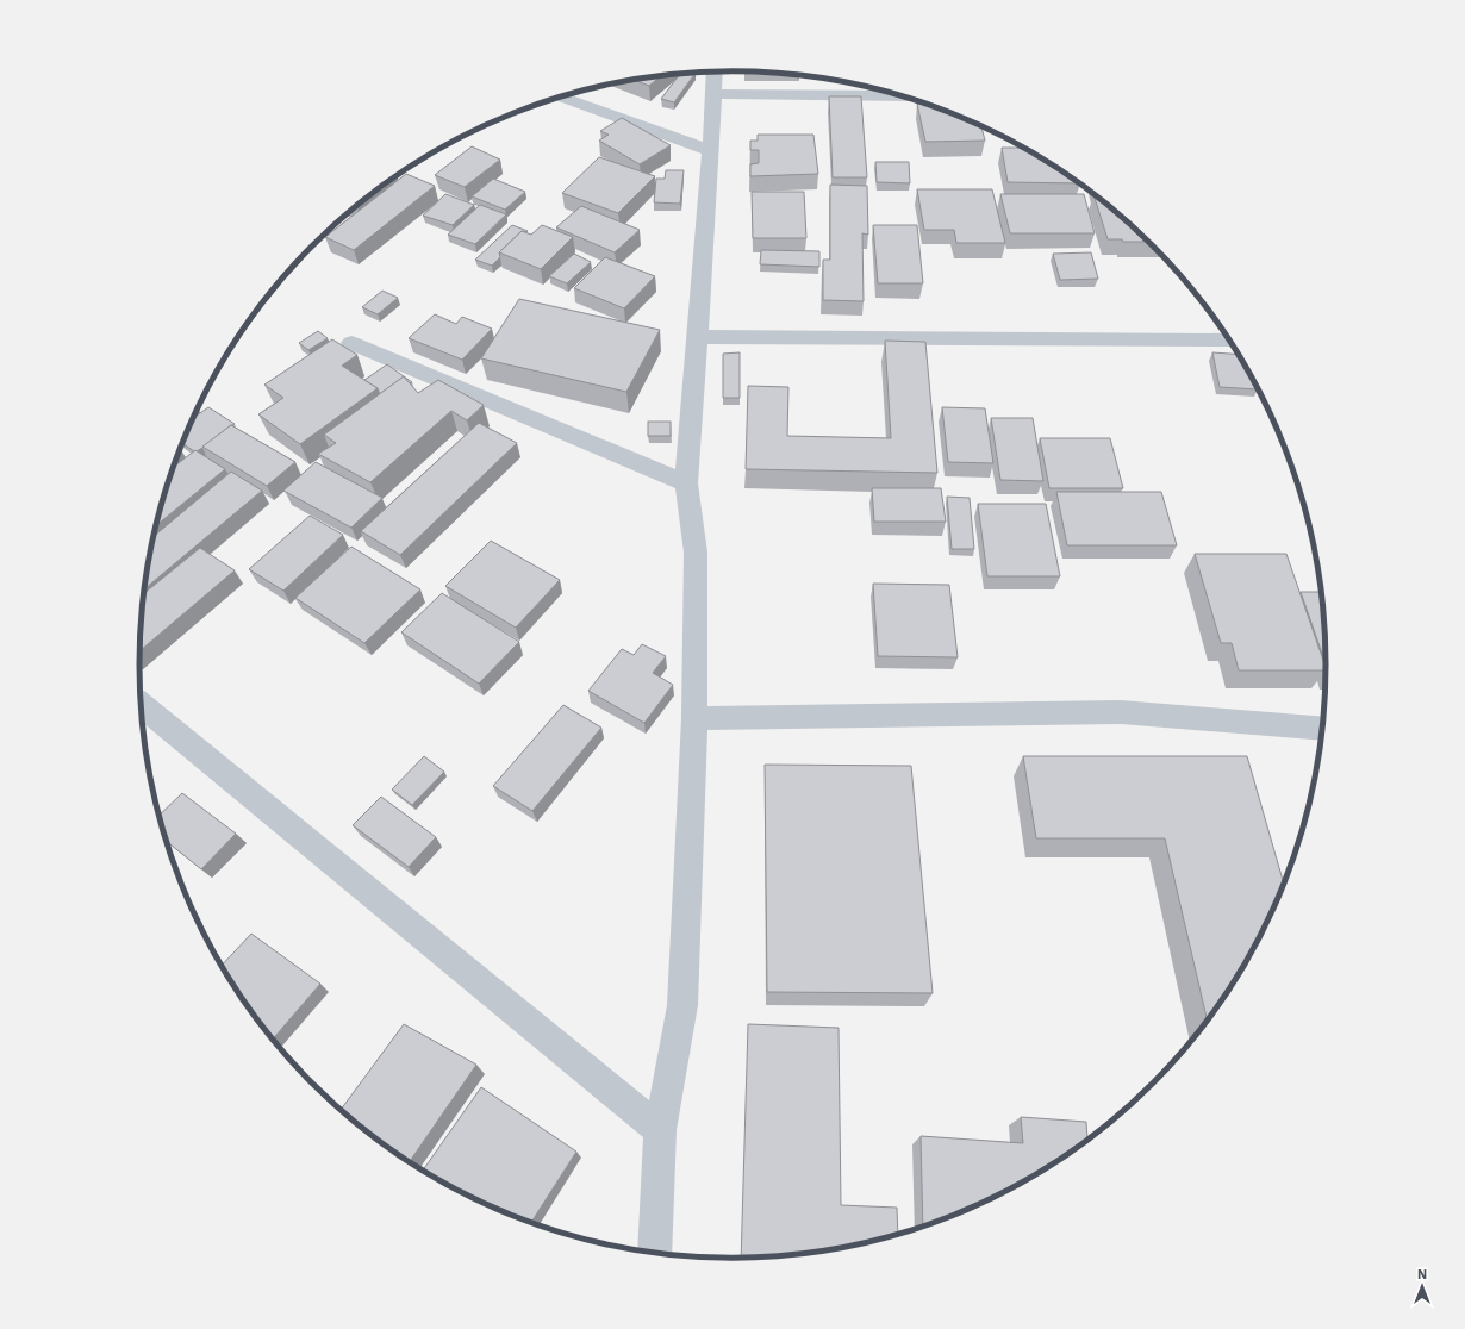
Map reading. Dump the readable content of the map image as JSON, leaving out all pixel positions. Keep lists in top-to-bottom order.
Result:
{
  "north": "top"
}
